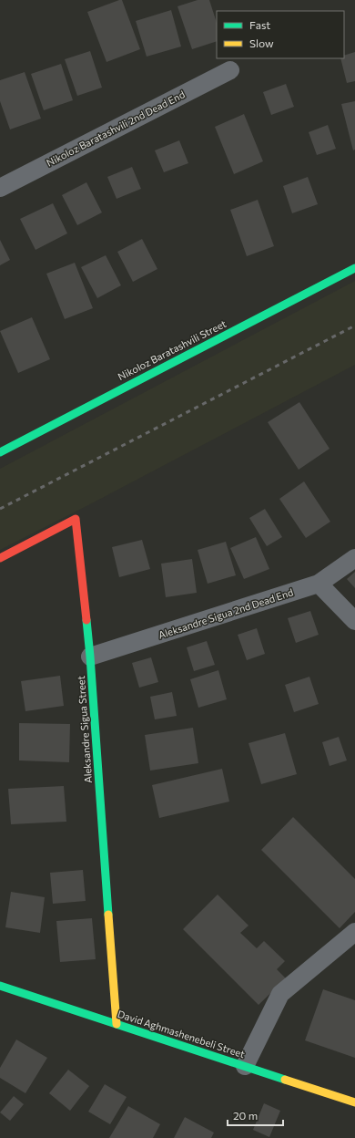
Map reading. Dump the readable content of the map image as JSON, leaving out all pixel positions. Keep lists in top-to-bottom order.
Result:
{
  "streets": {
    "street": [
      "Nikoloz Baratashvili 2nd Dead End",
      "Nikoloz Baratashvili Street",
      "Aleksandre Sigua 2nd Dead End",
      "Aleksandre Sigua Street",
      "David Aghmashenebeli Street"
    ]
  },
  "crossings": [
    ["Aleksandre Sigua 2nd Dead End", "Aleksandre Sigua Street"],
    ["Aleksandre Sigua Street", "David Aghmashenebeli Street"]
  ],
  "legend": ["Fast", "Slow"],
  "scale_bar": "20 m"
}
